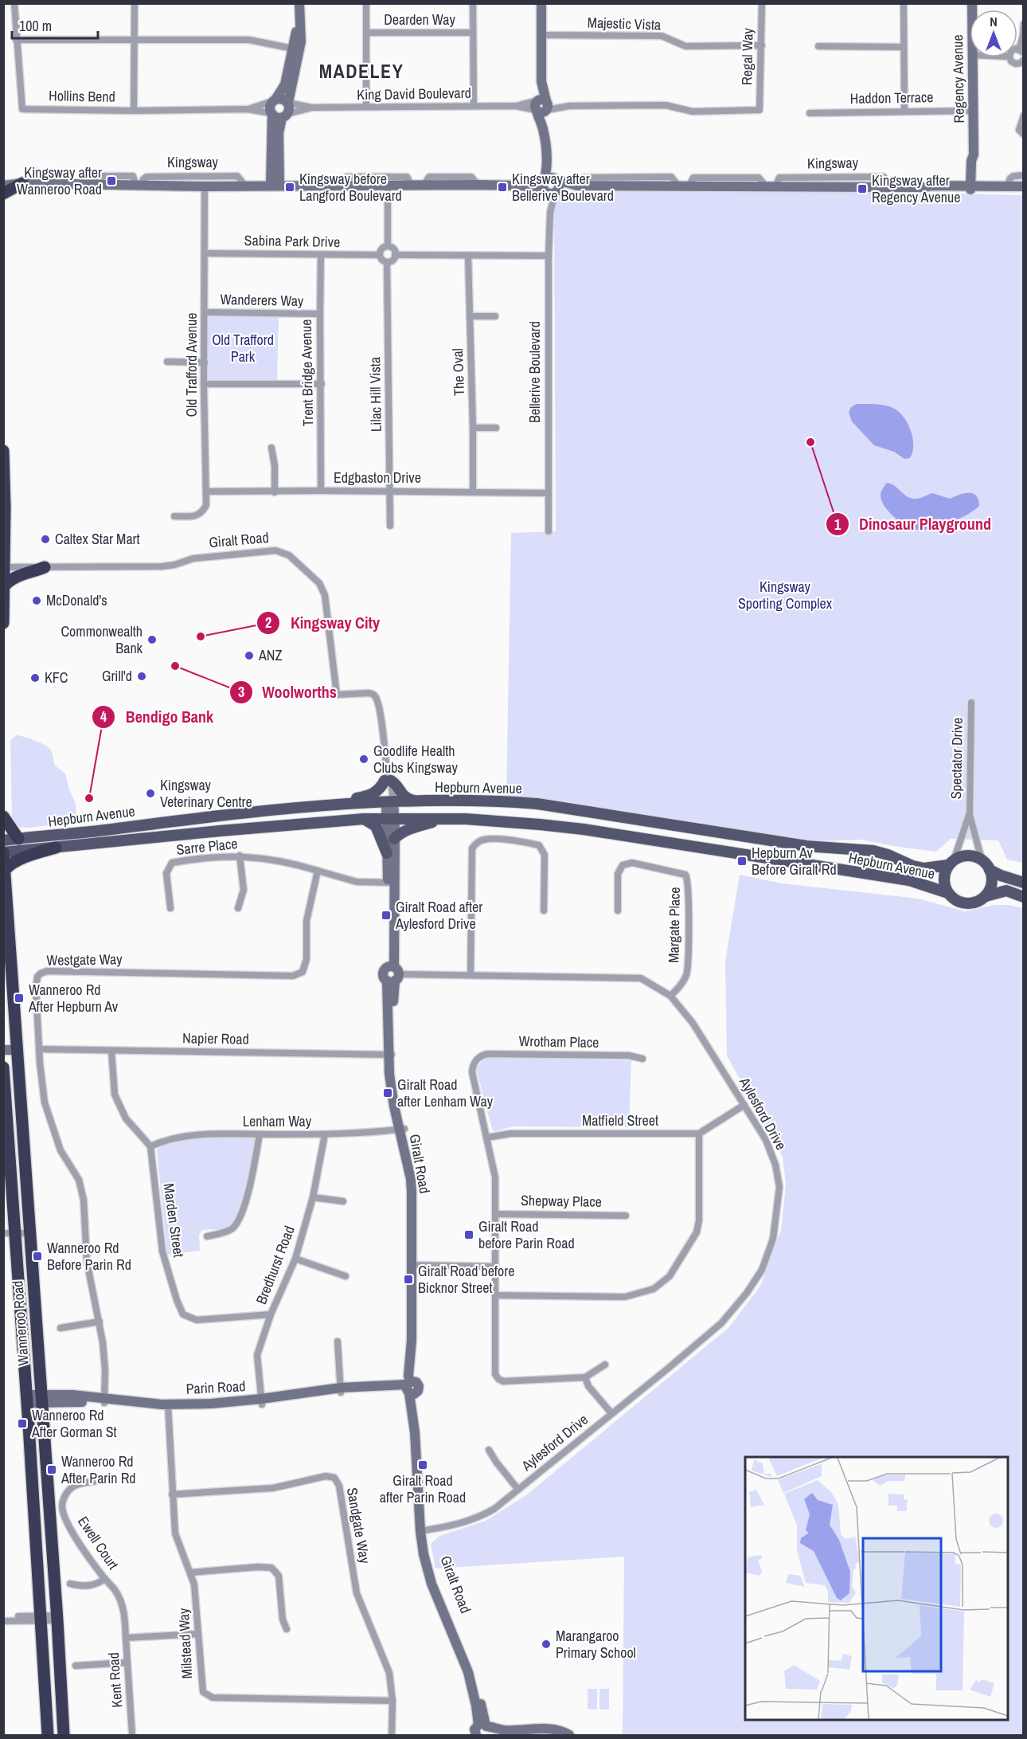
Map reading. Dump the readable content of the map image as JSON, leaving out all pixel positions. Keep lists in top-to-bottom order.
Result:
{
  "streets": {
    "highway": ["Wanneroo Road"],
    "main road": ["Hepburn Avenue"],
    "street": [
      "Dearden Way",
      "Majestic Vista",
      "Regal Way",
      "Regency Avenue",
      "King David Boulevard",
      "Hollins Bend",
      "Haddon Terrace",
      "Kingsway",
      "Sabina Park Drive",
      "Wanderers Way",
      "Old Trafford Avenue",
      "The Oval",
      "Bellerive Boulevard",
      "Trent Bridge Avenue",
      "Lilac Hill Vista",
      "Edgbaston Drive",
      "Giralt Road",
      "Spectator Drive",
      "Sarre Place",
      "Margate Place",
      "Westgate Way",
      "Napier Road",
      "Wrotham Place",
      "Aylesford Drive",
      "Matfield Street",
      "Lenham Way",
      "Shepway Place",
      "Marden Street",
      "Bredhurst Road",
      "Parin Road",
      "Sandgate Way",
      "Ewell Court",
      "Milstead Way",
      "Kent Road"
    ]
  },
  "crossings": [
    ["Majestic Vista", "Regal Way"],
    ["Regal Way", "King David Boulevard"],
    ["Regency Avenue", "Haddon Terrace"],
    ["Regency Avenue", "Kingsway"],
    ["King David Boulevard", "Hollins Bend"],
    ["Kingsway", "Old Trafford Avenue"],
    ["Kingsway", "Bellerive Boulevard"],
    ["Sabina Park Drive", "Old Trafford Avenue"],
    ["Sabina Park Drive", "Trent Bridge Avenue"],
    ["Sabina Park Drive", "Lilac Hill Vista"],
    ["Wanderers Way", "Old Trafford Avenue"],
    ["Wanderers Way", "Trent Bridge Avenue"],
    ["Old Trafford Avenue", "Edgbaston Drive"],
    ["The Oval", "Edgbaston Drive"],
    ["Bellerive Boulevard", "Edgbaston Drive"],
    ["Trent Bridge Avenue", "Edgbaston Drive"],
    ["Lilac Hill Vista", "Edgbaston Drive"],
    ["Giralt Road", "Hepburn Avenue"],
    ["Giralt Road", "Napier Road"],
    ["Giralt Road", "Aylesford Drive"],
    ["Giralt Road", "Lenham Way"],
    ["Giralt Road", "Parin Road"],
    ["Spectator Drive", "Hepburn Avenue"],
    ["Hepburn Avenue", "Wanneroo Road"],
    ["Sarre Place", "Westgate Way"],
    ["Margate Place", "Aylesford Drive"],
    ["Westgate Way", "Napier Road"],
    ["Westgate Way", "Parin Road"],
    ["Wrotham Place", "Matfield Street"],
    ["Lenham Way", "Marden Street"],
    ["Lenham Way", "Bredhurst Road"],
    ["Marden Street", "Bredhurst Road"],
    ["Bredhurst Road", "Parin Road"],
    ["Wanneroo Road", "Parin Road"],
    ["Parin Road", "Milstead Way"],
    ["Sandgate Way", "Milstead Way"],
    ["Ewell Court", "Kent Road"],
    ["Milstead Way", "Kent Road"]
  ],
  "districts": ["MADELEY"],
  "parks": ["Old Trafford Park", "Kingsway Sporting Complex"],
  "places": {
    "transit": [
      "Kingsway after Wanneroo Road",
      "Kingsway before Langford Boulevard",
      "Kingsway after Bellerive Boulevard",
      "Kingsway after Regency Avenue",
      "Hepburn Av Before Giralt Rd",
      "Giralt Road after Aylesford Drive",
      "Wanneroo Rd After Hepburn Av",
      "Giralt Road after Lenham Way",
      "Giralt Road before Parin Road",
      "Wanneroo Rd Before Parin Rd",
      "Giralt Road before Bicknor Street",
      "Wanneroo Rd After Gorman St",
      "Giralt Road after Parin Road",
      "Wanneroo Rd After Parin Rd"
    ],
    "other": [
      "Dinosaur Playground",
      "Caltex Star Mart",
      "McDonald's",
      "Kingsway City",
      "Commonwealth Bank",
      "ANZ",
      "Woolworths",
      "Grill'd",
      "KFC",
      "Goodlife Health Clubs Kingsway",
      "Kingsway Veterinary Centre",
      "Bendigo Bank",
      "Marangaroo Primary School"
    ]
  },
  "scale_bar": "100 m",
  "north": "top"
}
